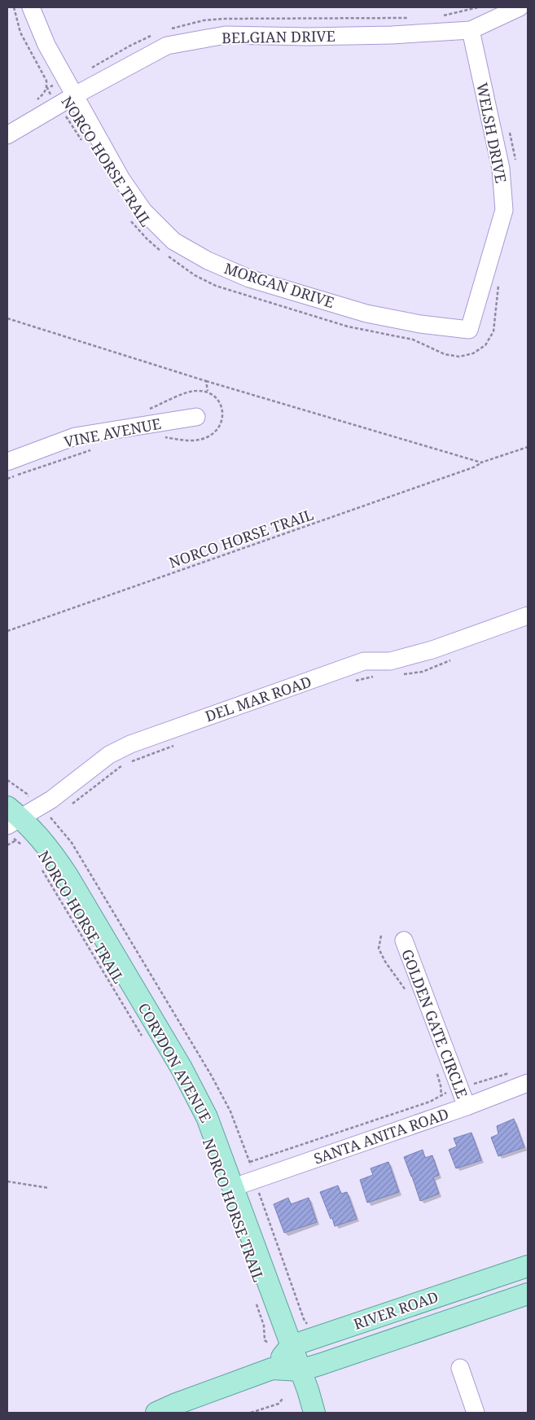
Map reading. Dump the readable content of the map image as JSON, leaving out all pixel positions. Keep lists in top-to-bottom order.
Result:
{
  "streets": {
    "main road": ["CORYDON AVENUE", "RIVER ROAD"],
    "street": [
      "BELGIAN DRIVE",
      "WELSH DRIVE",
      "MORGAN DRIVE",
      "VINE AVENUE",
      "DEL MAR ROAD",
      "GOLDEN GATE CIRCLE",
      "SANTA ANITA ROAD"
    ],
    "path": ["NORCO HORSE TRAIL"]
  },
  "crossings": [
    ["BELGIAN DRIVE", "WELSH DRIVE"],
    ["BELGIAN DRIVE", "NORCO HORSE TRAIL"],
    ["BELGIAN DRIVE", "MORGAN DRIVE"],
    ["WELSH DRIVE", "MORGAN DRIVE"],
    ["NORCO HORSE TRAIL", "MORGAN DRIVE"],
    ["NORCO HORSE TRAIL", "DEL MAR ROAD"],
    ["NORCO HORSE TRAIL", "CORYDON AVENUE"],
    ["DEL MAR ROAD", "CORYDON AVENUE"],
    ["GOLDEN GATE CIRCLE", "SANTA ANITA ROAD"],
    ["CORYDON AVENUE", "SANTA ANITA ROAD"],
    ["CORYDON AVENUE", "RIVER ROAD"]
  ]
}
